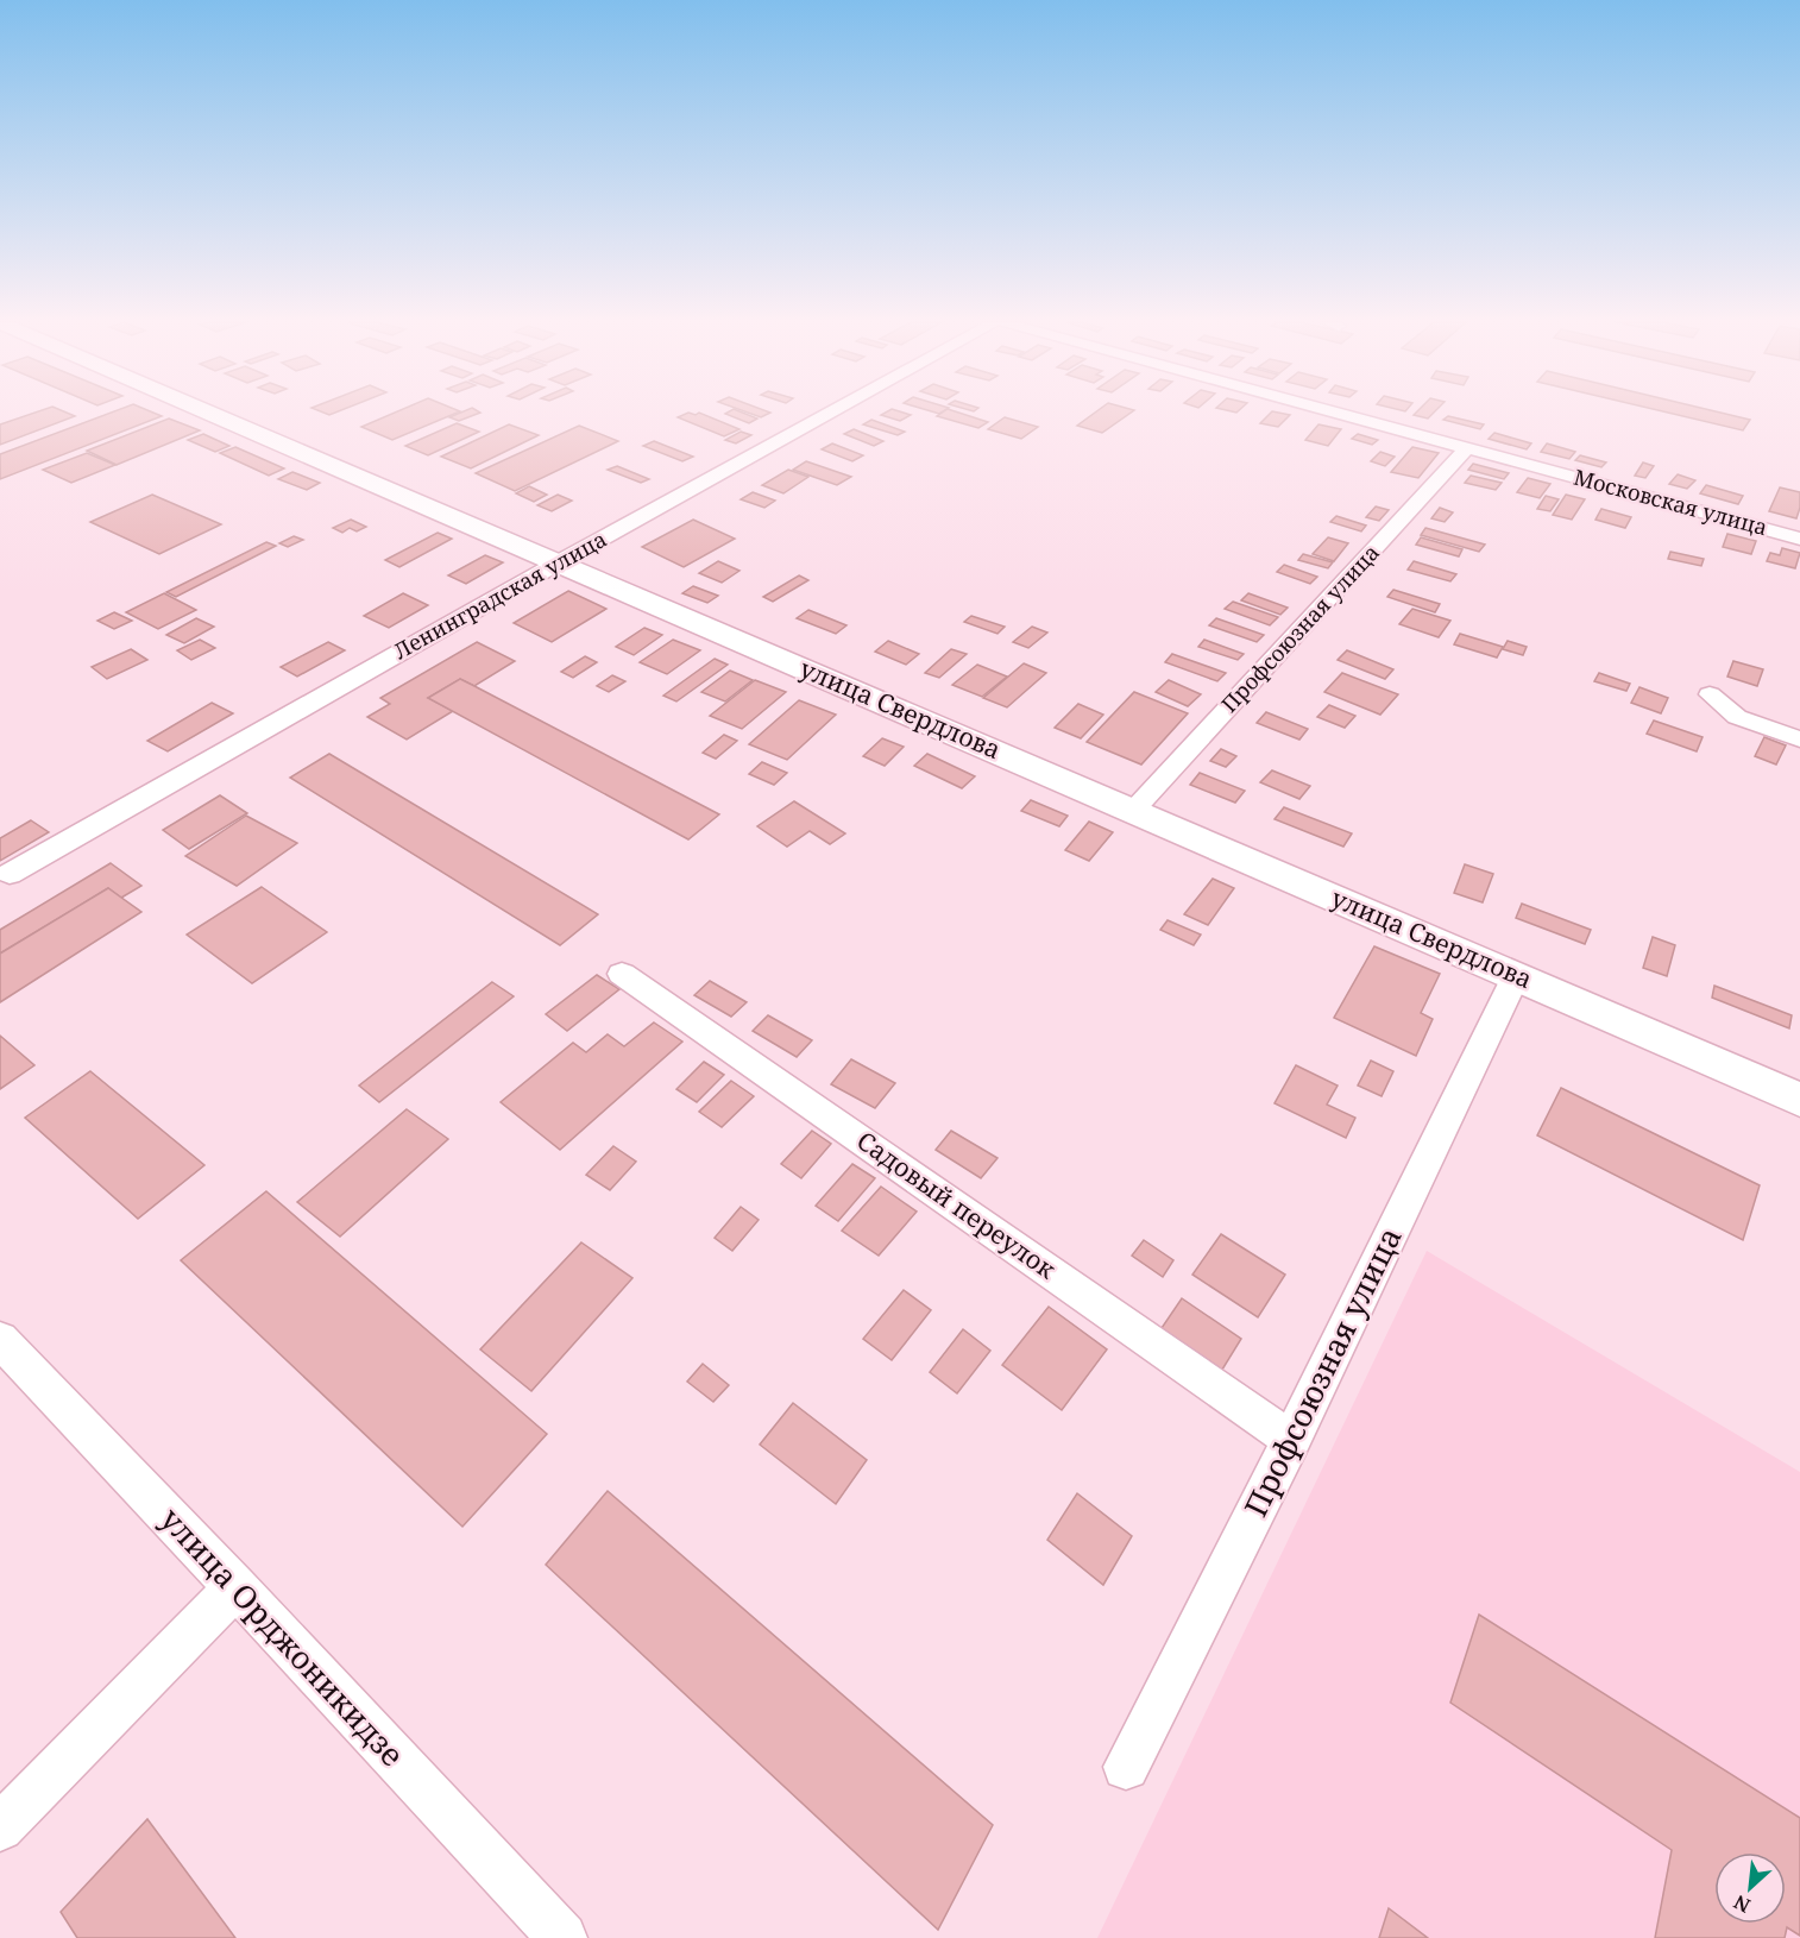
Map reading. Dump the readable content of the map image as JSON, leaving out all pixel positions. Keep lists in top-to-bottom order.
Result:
{
  "streets": {
    "street": [
      "Московская улица",
      "Ленинградская улица",
      "Профсоюзная улица",
      "улица Свердлова",
      "Садовый переулок",
      "улица Орджоникидзе"
    ]
  },
  "crossings": [
    ["Московская улица", "Профсоюзная улица"],
    ["Ленинградская улица", "улица Свердлова"],
    ["Профсоюзная улица", "улица Свердлова"],
    ["Профсоюзная улица", "Садовый переулок"]
  ],
  "north": "bottom left"
}
